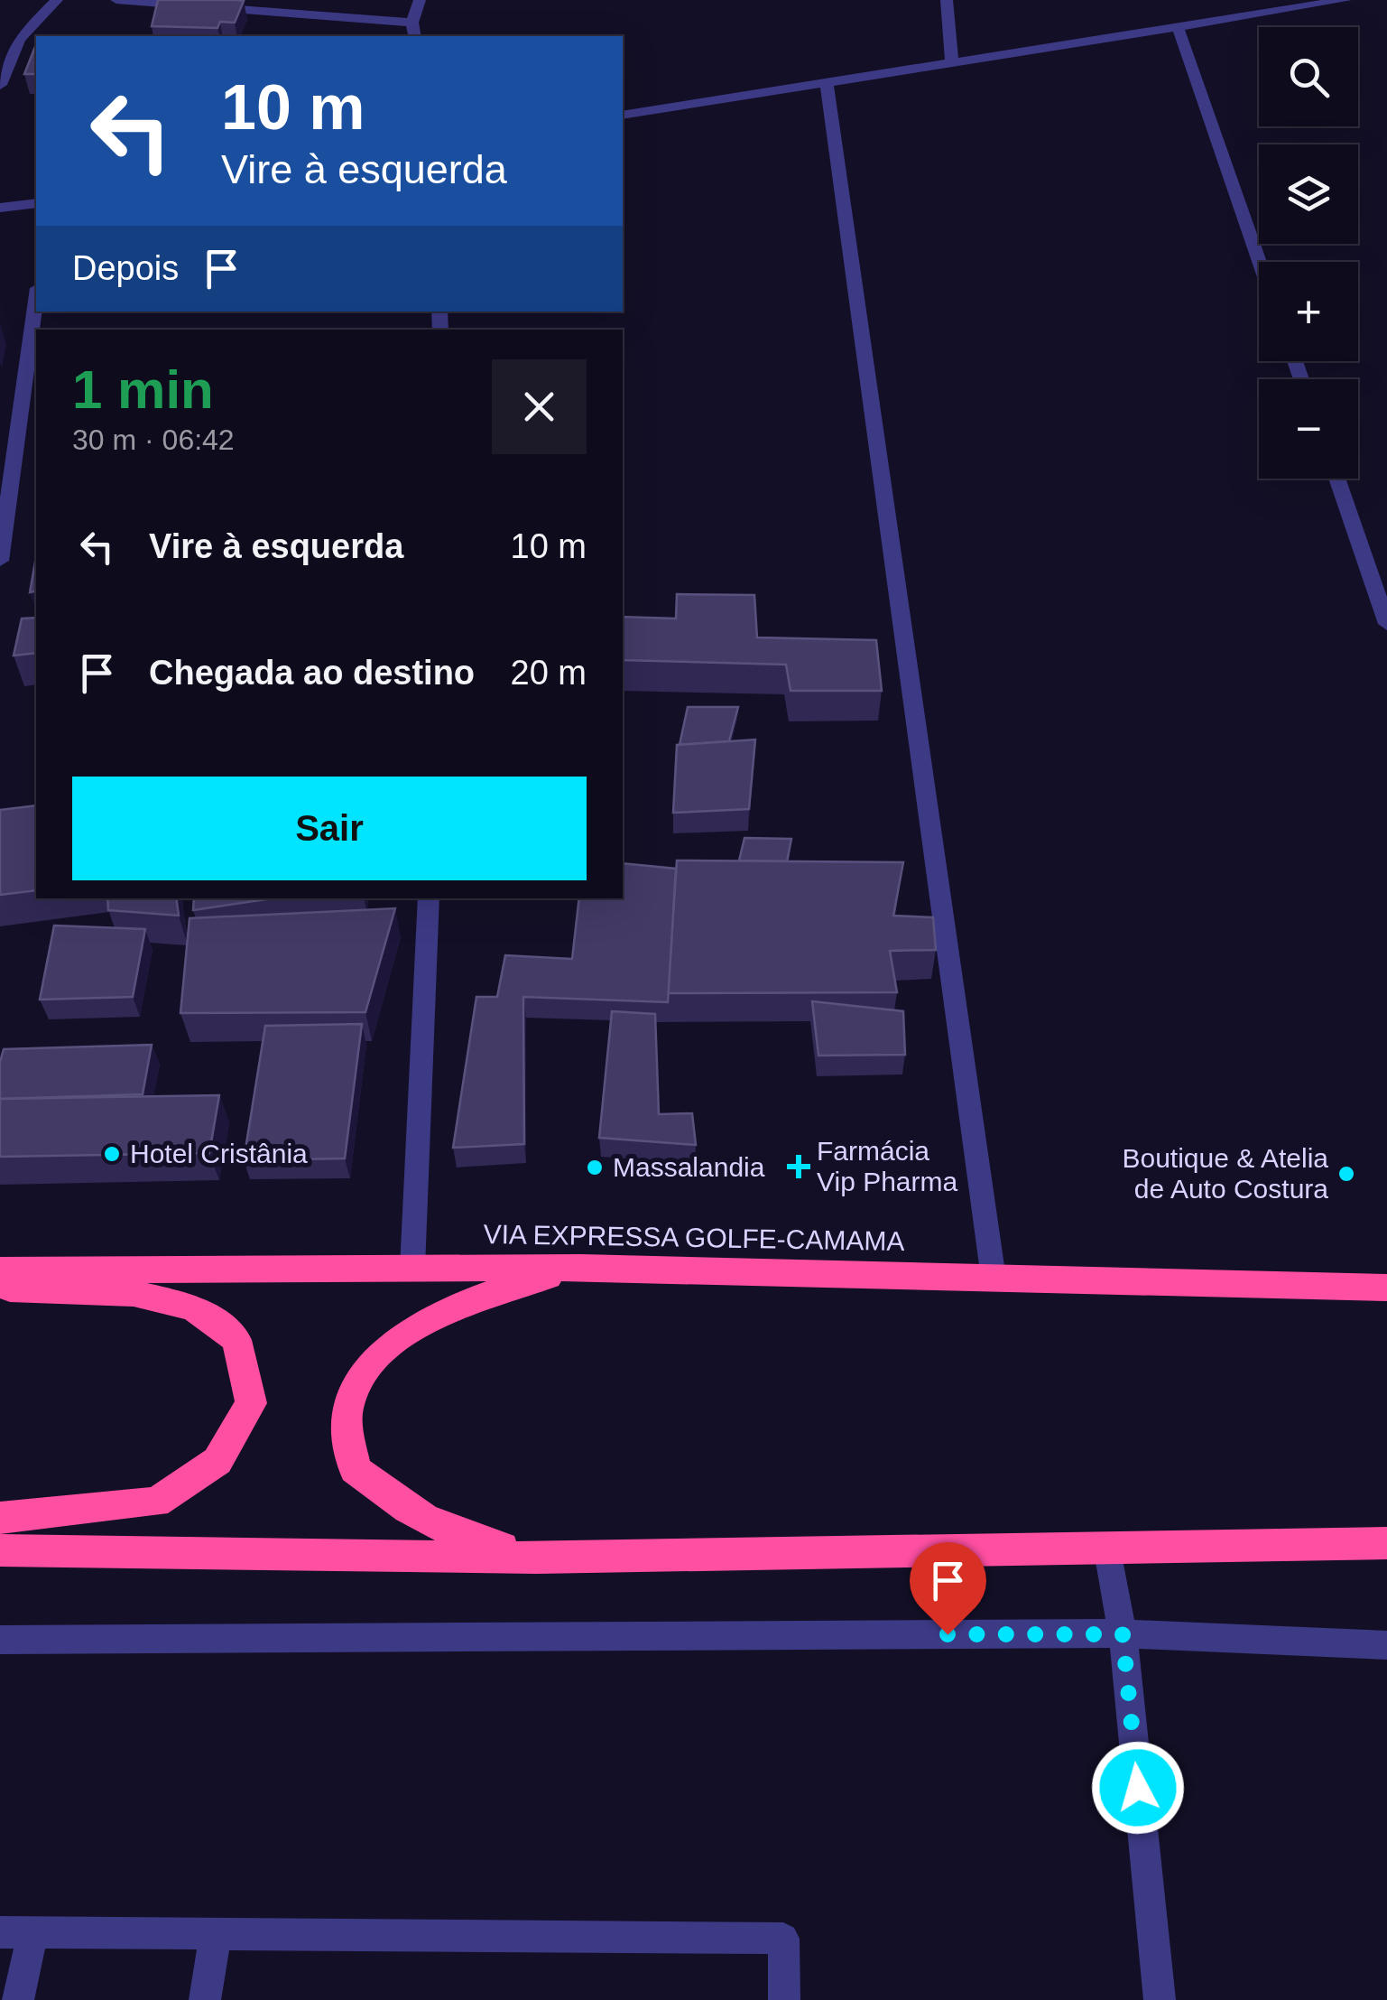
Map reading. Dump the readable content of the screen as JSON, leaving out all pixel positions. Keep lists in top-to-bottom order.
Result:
{
  "streets": {
    "highway": ["VIA EXPRESSA GOLFE-CAMAMA"]
  },
  "places": {
    "other": ["Hotel Cristânia", "Massalandia", "Boutique & Atelia de Auto Costura"],
    "health": ["Farmácia Vip Pharma"]
  },
  "page": {
    "map_buttons": ["+", "−"],
    "turn": ["10 m", "Vire à esquerda"],
    "then": "Depois",
    "heading": ["1 min", "30 m · 06:42"],
    "list": [
      {
        "name": "Vire à esquerda",
        "value": "10 m"
      },
      {
        "name": "Chegada ao destino",
        "value": "20 m"
      }
    ],
    "buttons": "Sair"
  }
}
